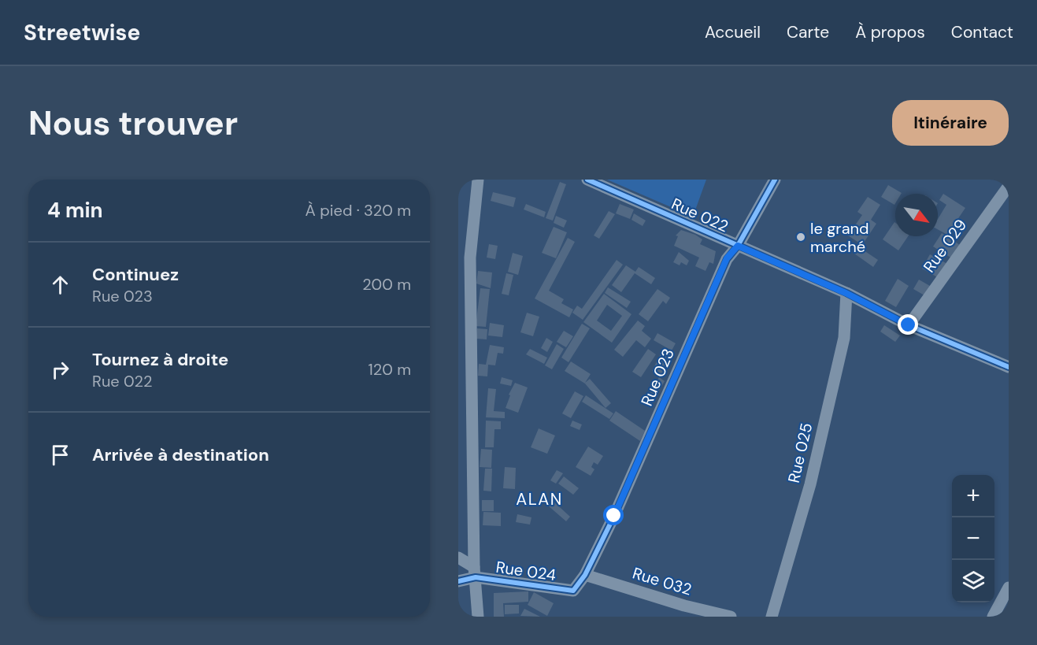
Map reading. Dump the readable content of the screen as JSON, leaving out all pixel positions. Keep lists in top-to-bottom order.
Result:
{
  "streets": {
    "street": [
      "Rue 022",
      "Rue 029",
      "Rue 023",
      "Rue 025",
      "Rue 024",
      "Rue 032"
    ]
  },
  "crossings": [
    ["Rue 022", "Rue 029"],
    ["Rue 022", "Rue 023"],
    ["Rue 022", "Rue 025"],
    ["Rue 023", "Rue 024"],
    ["Rue 023", "Rue 032"]
  ],
  "districts": ["ALAN"],
  "places": ["le grand marché"],
  "north": "bottom right",
  "page": {
    "header": "Streetwise",
    "nav": [
      "Accueil",
      "Carte",
      "À propos",
      "Contact"
    ],
    "buttons": "Itinéraire",
    "title": "Nous trouver",
    "heading": ["4 min", "À pied · 320 m"],
    "list": [
      ["Continuez", "Rue 023", "200 m"],
      ["Tournez à droite", "Rue 022", "120 m"],
      "Arrivée à destination"
    ],
    "map_buttons": ["+", "−"]
  }
}
